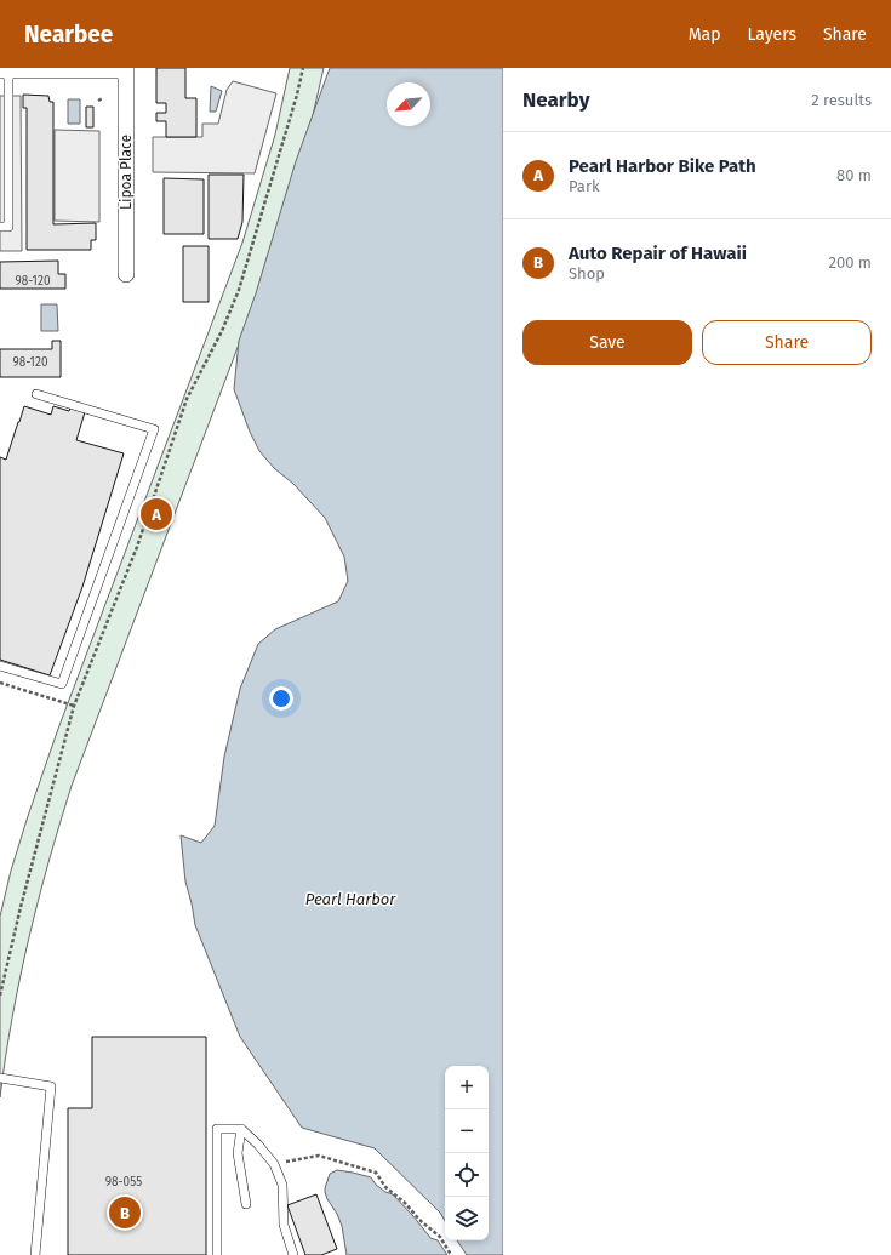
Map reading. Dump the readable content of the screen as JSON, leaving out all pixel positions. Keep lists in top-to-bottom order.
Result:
{
  "streets": {
    "street": ["Lipoa Place"]
  },
  "water": ["Pearl Harbor"],
  "house_numbers": ["98-120", "98-120", "98-055"],
  "north": "bottom left",
  "page": {
    "header": "Nearbee",
    "nav": ["Map", "Layers", "Share"],
    "heading": ["Nearby", "2 results"],
    "list": [
      {
        "mark": "A",
        "name": "Pearl Harbor Bike Path",
        "note": "Park",
        "value": "80 m"
      },
      {
        "mark": "B",
        "name": "Auto Repair of Hawaii",
        "note": "Shop",
        "value": "200 m"
      }
    ],
    "buttons": ["Save", "Share"],
    "pins": ["A", "B"],
    "map_buttons": ["+", "−"]
  }
}
